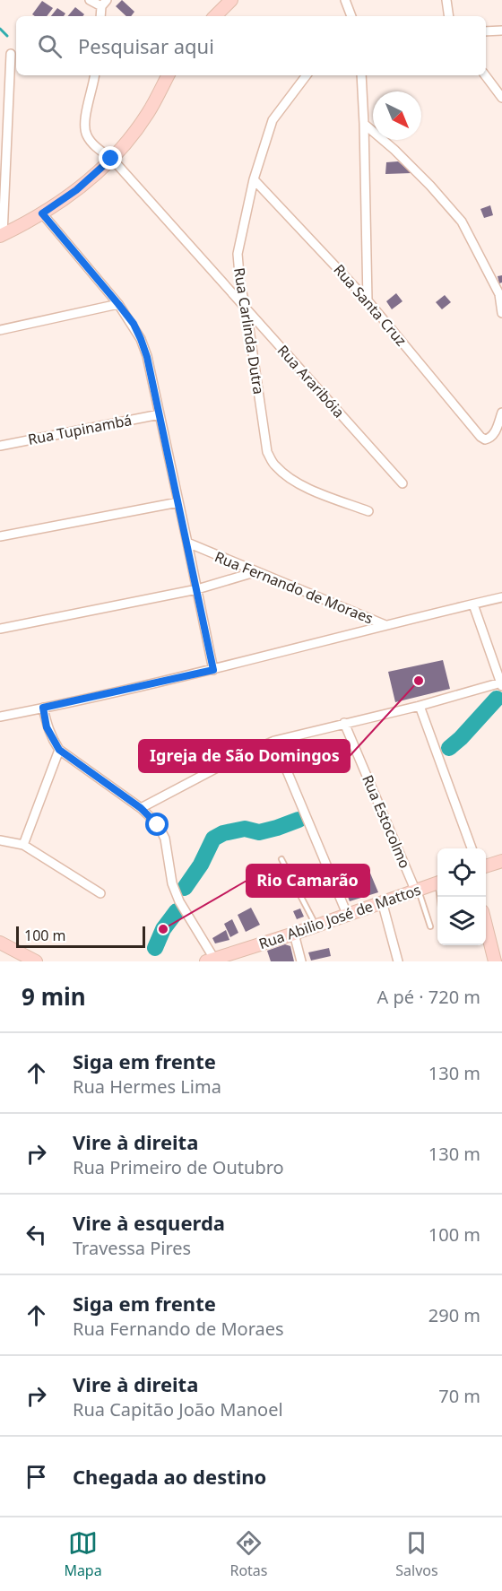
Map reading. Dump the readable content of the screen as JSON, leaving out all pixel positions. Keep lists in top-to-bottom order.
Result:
{
  "streets": {
    "main road": ["Rua Abilio José de Mattos"],
    "street": [
      "Rua Santa Cruz",
      "Rua Carlinda Dutra",
      "Rua Araribóia",
      "Rua Tupinambá",
      "Rua Fernando de Moraes",
      "Rua Estocolmo"
    ]
  },
  "crossings": [
    ["Rua Santa Cruz", "Rua Carlinda Dutra"],
    ["Rua Carlinda Dutra", "Rua Araribóia"],
    ["Rua Estocolmo", "Rua Abilio José de Mattos"]
  ],
  "places": ["Igreja de São Domingos", "Rio Camarão"],
  "scale_bar": "100 m",
  "north": "bottom right",
  "page": {
    "search": "Pesquisar aqui",
    "scale": "100 m",
    "heading": ["9 min", "A pé · 720 m"],
    "list": [
      ["Siga em frente", "Rua Hermes Lima", "130 m"],
      ["Vire à direita", "Rua Primeiro de Outubro", "130 m"],
      ["Vire à esquerda", "Travessa Pires", "100 m"],
      ["Siga em frente", "Rua Fernando de Moraes", "290 m"],
      ["Vire à direita", "Rua Capitão João Manoel", "70 m"],
      "Chegada ao destino"
    ],
    "nav": ["Mapa", "Rotas", "Salvos"]
  }
}
